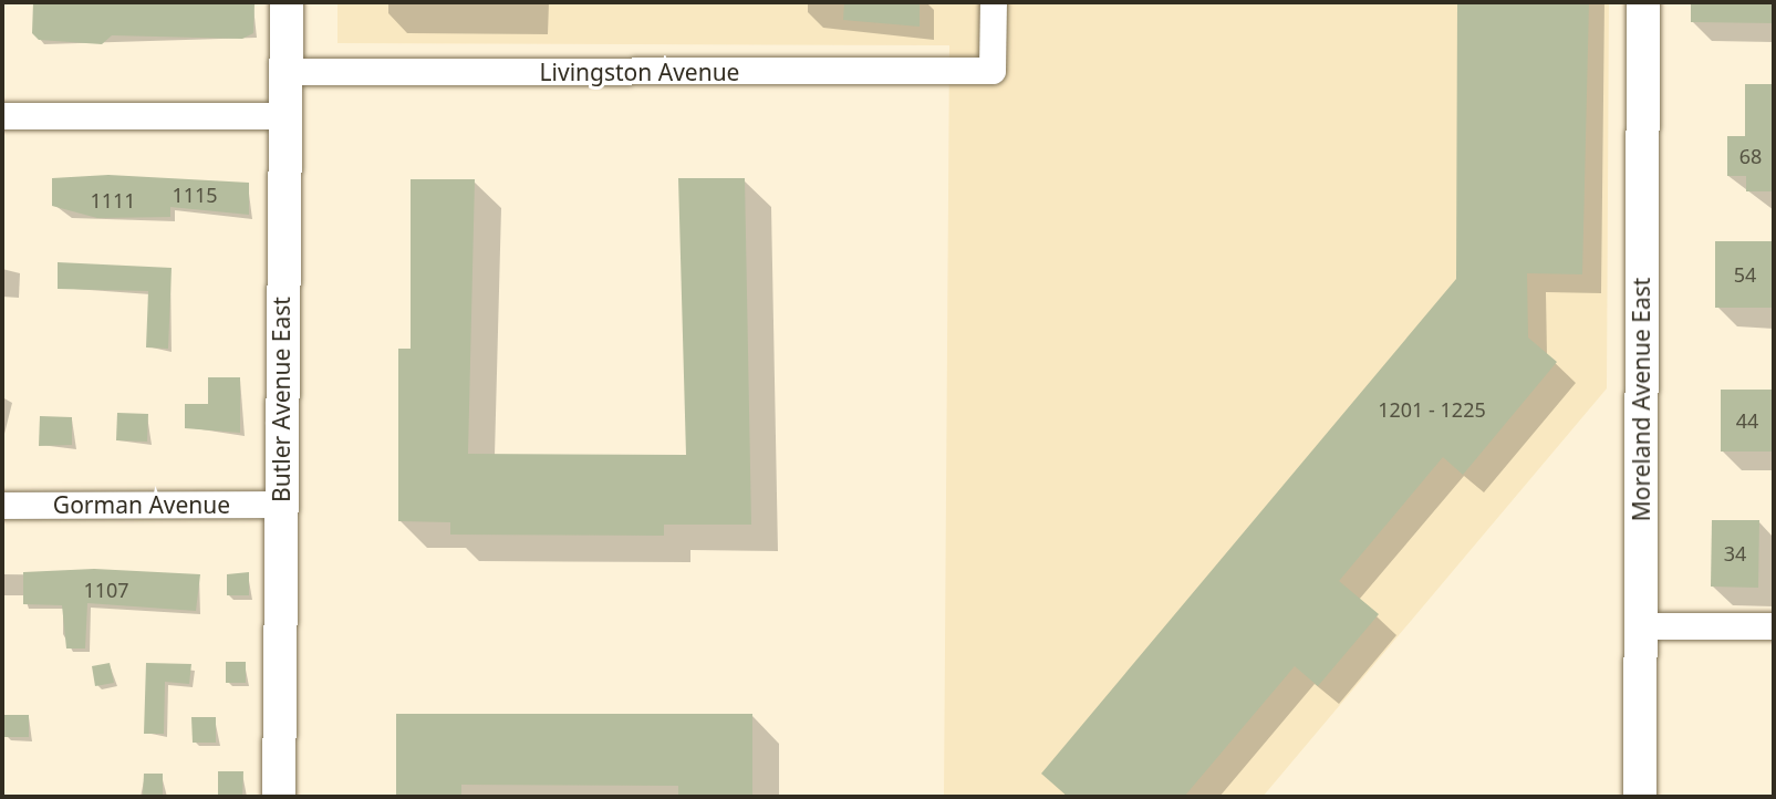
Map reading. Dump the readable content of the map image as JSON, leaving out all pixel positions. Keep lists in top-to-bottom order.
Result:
{
  "streets": {
    "street": [
      "Livingston Avenue",
      "Butler Avenue East",
      "Moreland Avenue East",
      "Gorman Avenue"
    ]
  },
  "crossings": [
    ["Livingston Avenue", "Butler Avenue East"],
    ["Butler Avenue East", "Gorman Avenue"]
  ],
  "house_numbers": [
    "68",
    "1115",
    "1111",
    "54",
    "1201 - 1225",
    "44",
    "34",
    "1107"
  ]
}
